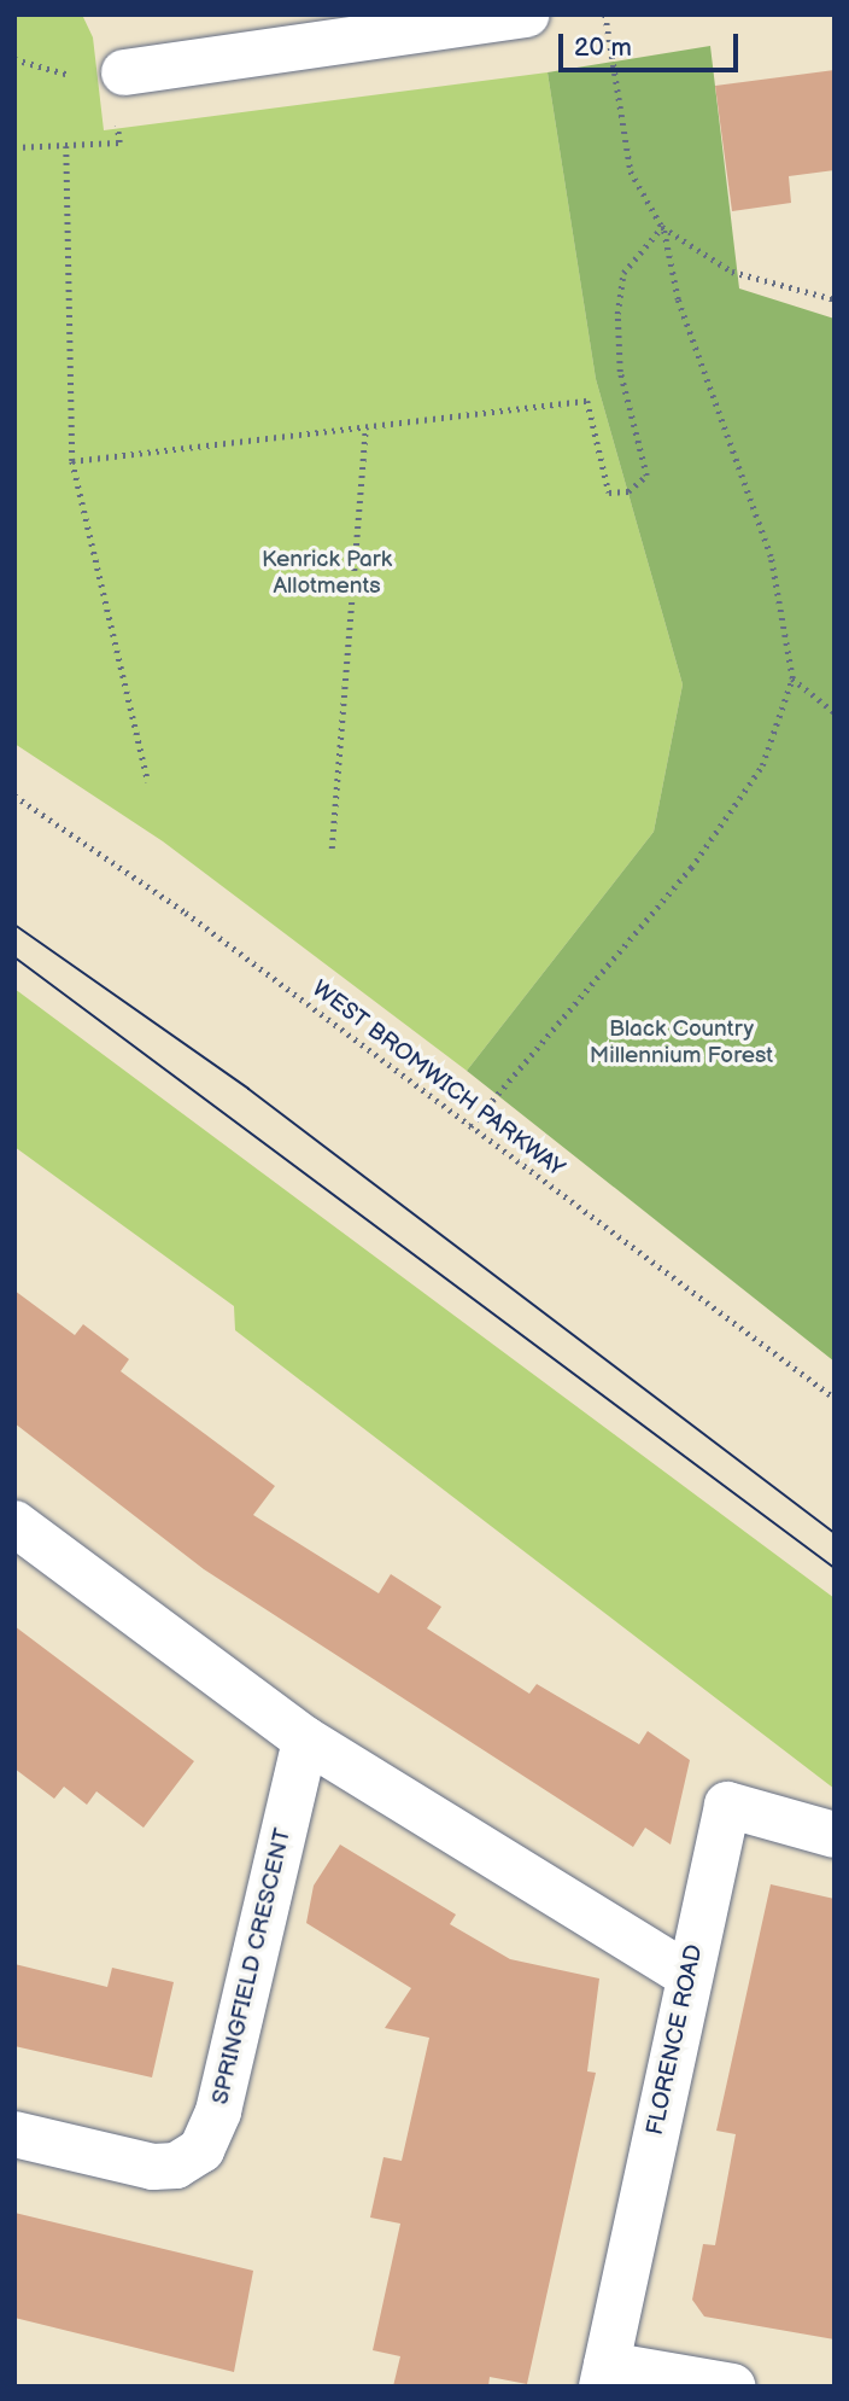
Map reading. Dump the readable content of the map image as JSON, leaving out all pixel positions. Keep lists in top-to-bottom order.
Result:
{
  "streets": {
    "street": ["SPRINGFIELD CRESCENT", "FLORENCE ROAD"],
    "path": ["WEST BROMWICH PARKWAY"]
  },
  "parks": ["Kenrick Park Allotments", "Black Country Millennium Forest"],
  "scale_bar": "20 m"
}
